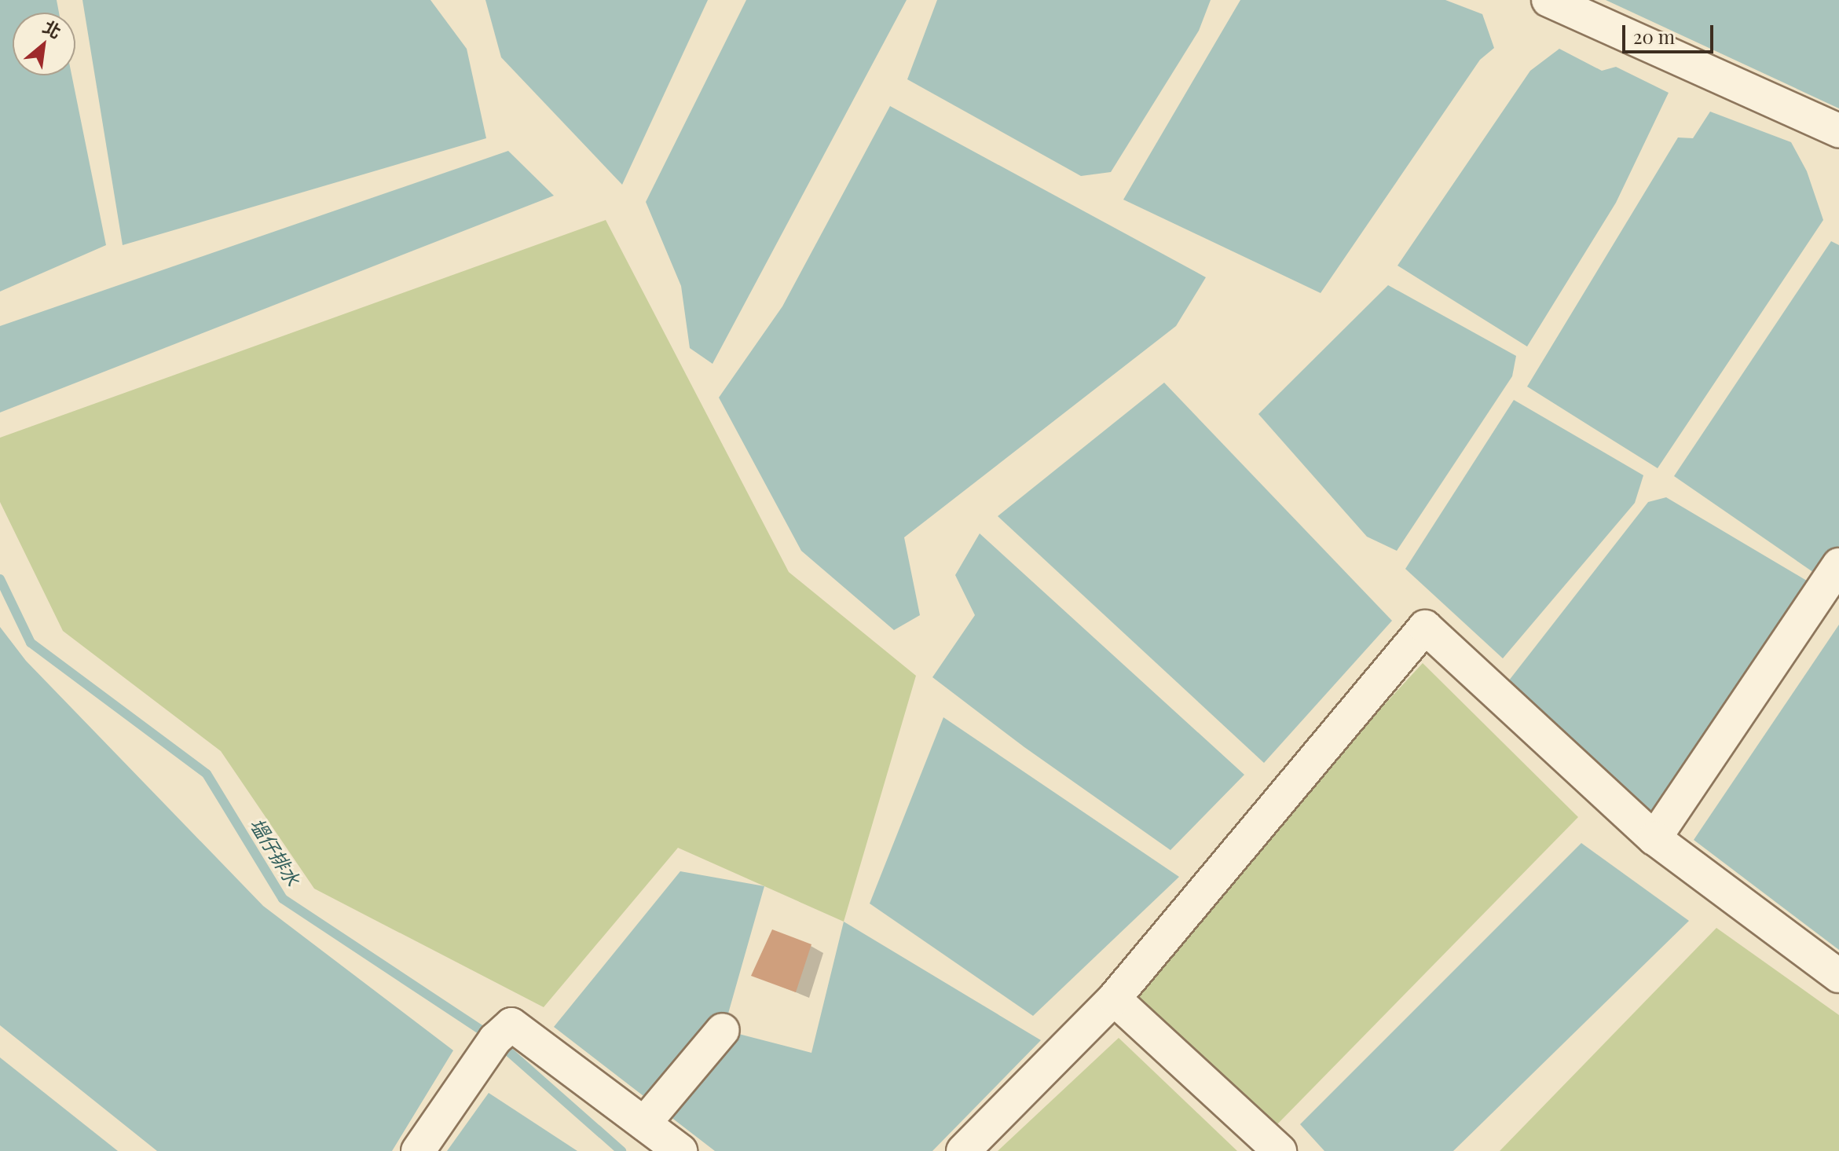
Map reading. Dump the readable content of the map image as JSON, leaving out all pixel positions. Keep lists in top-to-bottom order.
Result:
{
  "water": ["塭仔排水"],
  "scale_bar": "20 m",
  "north": "top right"
}
